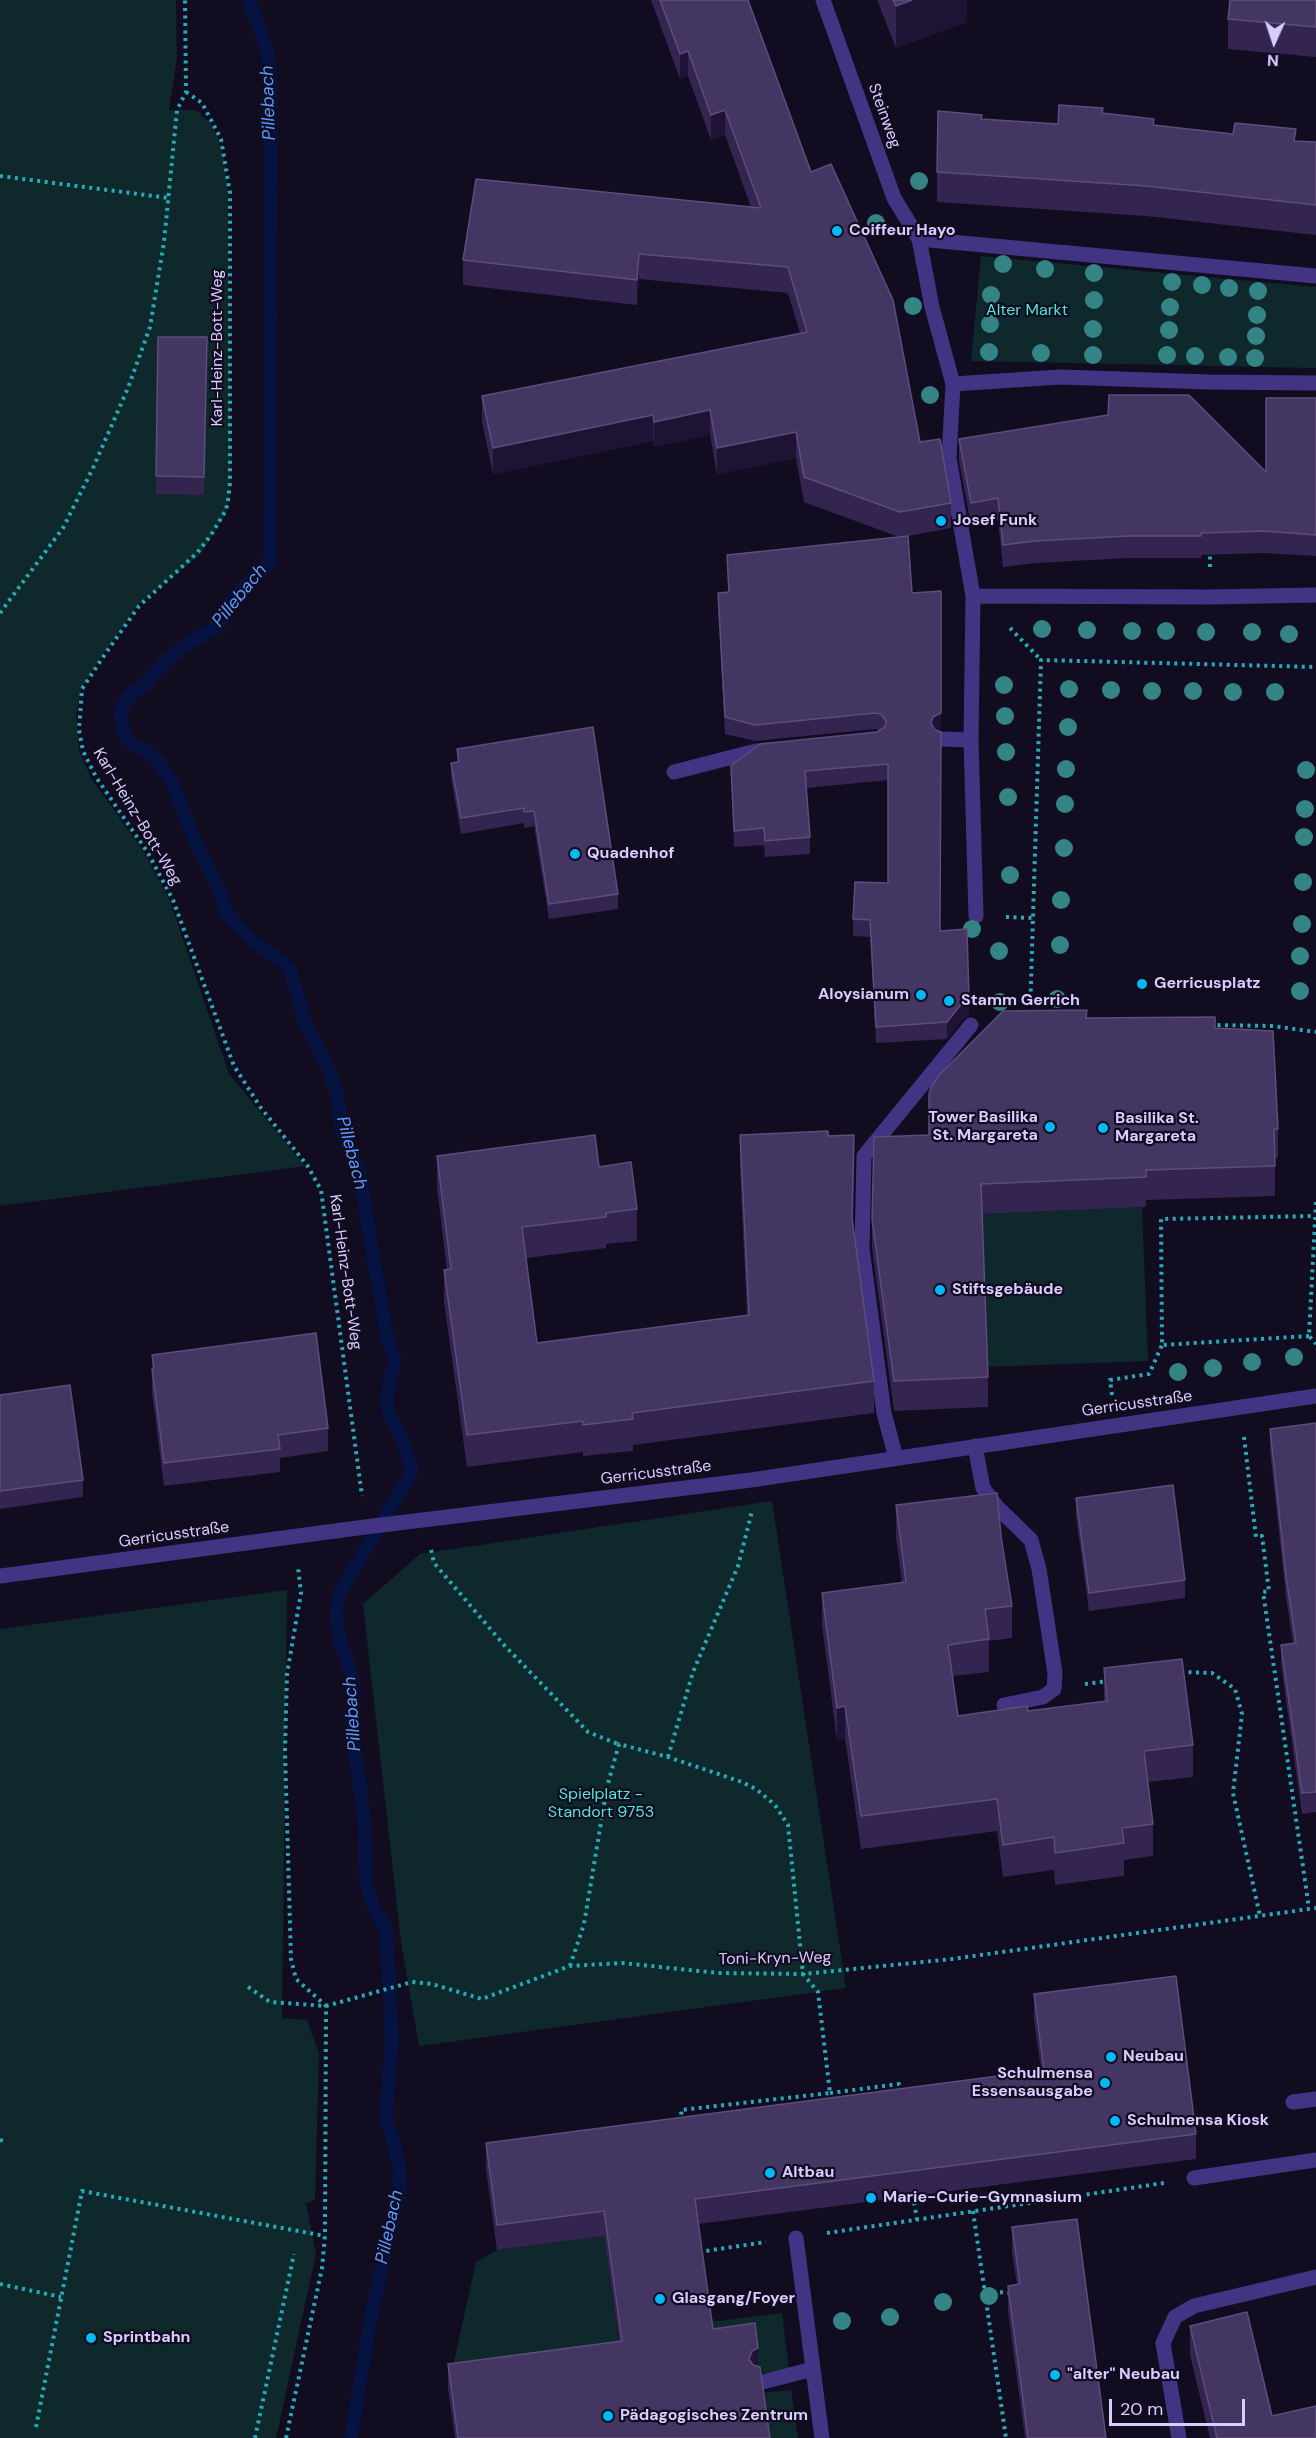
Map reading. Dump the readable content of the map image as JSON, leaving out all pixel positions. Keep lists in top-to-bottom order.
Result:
{
  "streets": {
    "street": ["Steinweg", "Gerricusstraße"],
    "path": ["Karl-Heinz-Bott-Weg", "Toni-Kryn-Weg"]
  },
  "crossings": [
    ["Karl-Heinz-Bott-Weg", "Gerricusstraße"]
  ],
  "water": ["Pillebach"],
  "parks": ["Alter Markt", "Spielplatz - Standort 9753"],
  "places": [
    "Coiffeur Hayo",
    "Josef Funk",
    "Quadenhof",
    "Gerricusplatz",
    "Aloysianum",
    "Stamm Gerrich",
    "Tower Basilika St. Margareta",
    "Basilika St. Margareta",
    "Stiftsgebäude",
    "Neubau",
    "Schulmensa Essensausgabe",
    "Schulmensa Kiosk",
    "Altbau",
    "Marie-Curie-Gymnasium",
    "Glasgang/Foyer",
    "Sprintbahn",
    "\"alter\" Neubau",
    "Pädagogisches Zentrum"
  ],
  "scale_bar": "20 m",
  "north": "bottom"
}
